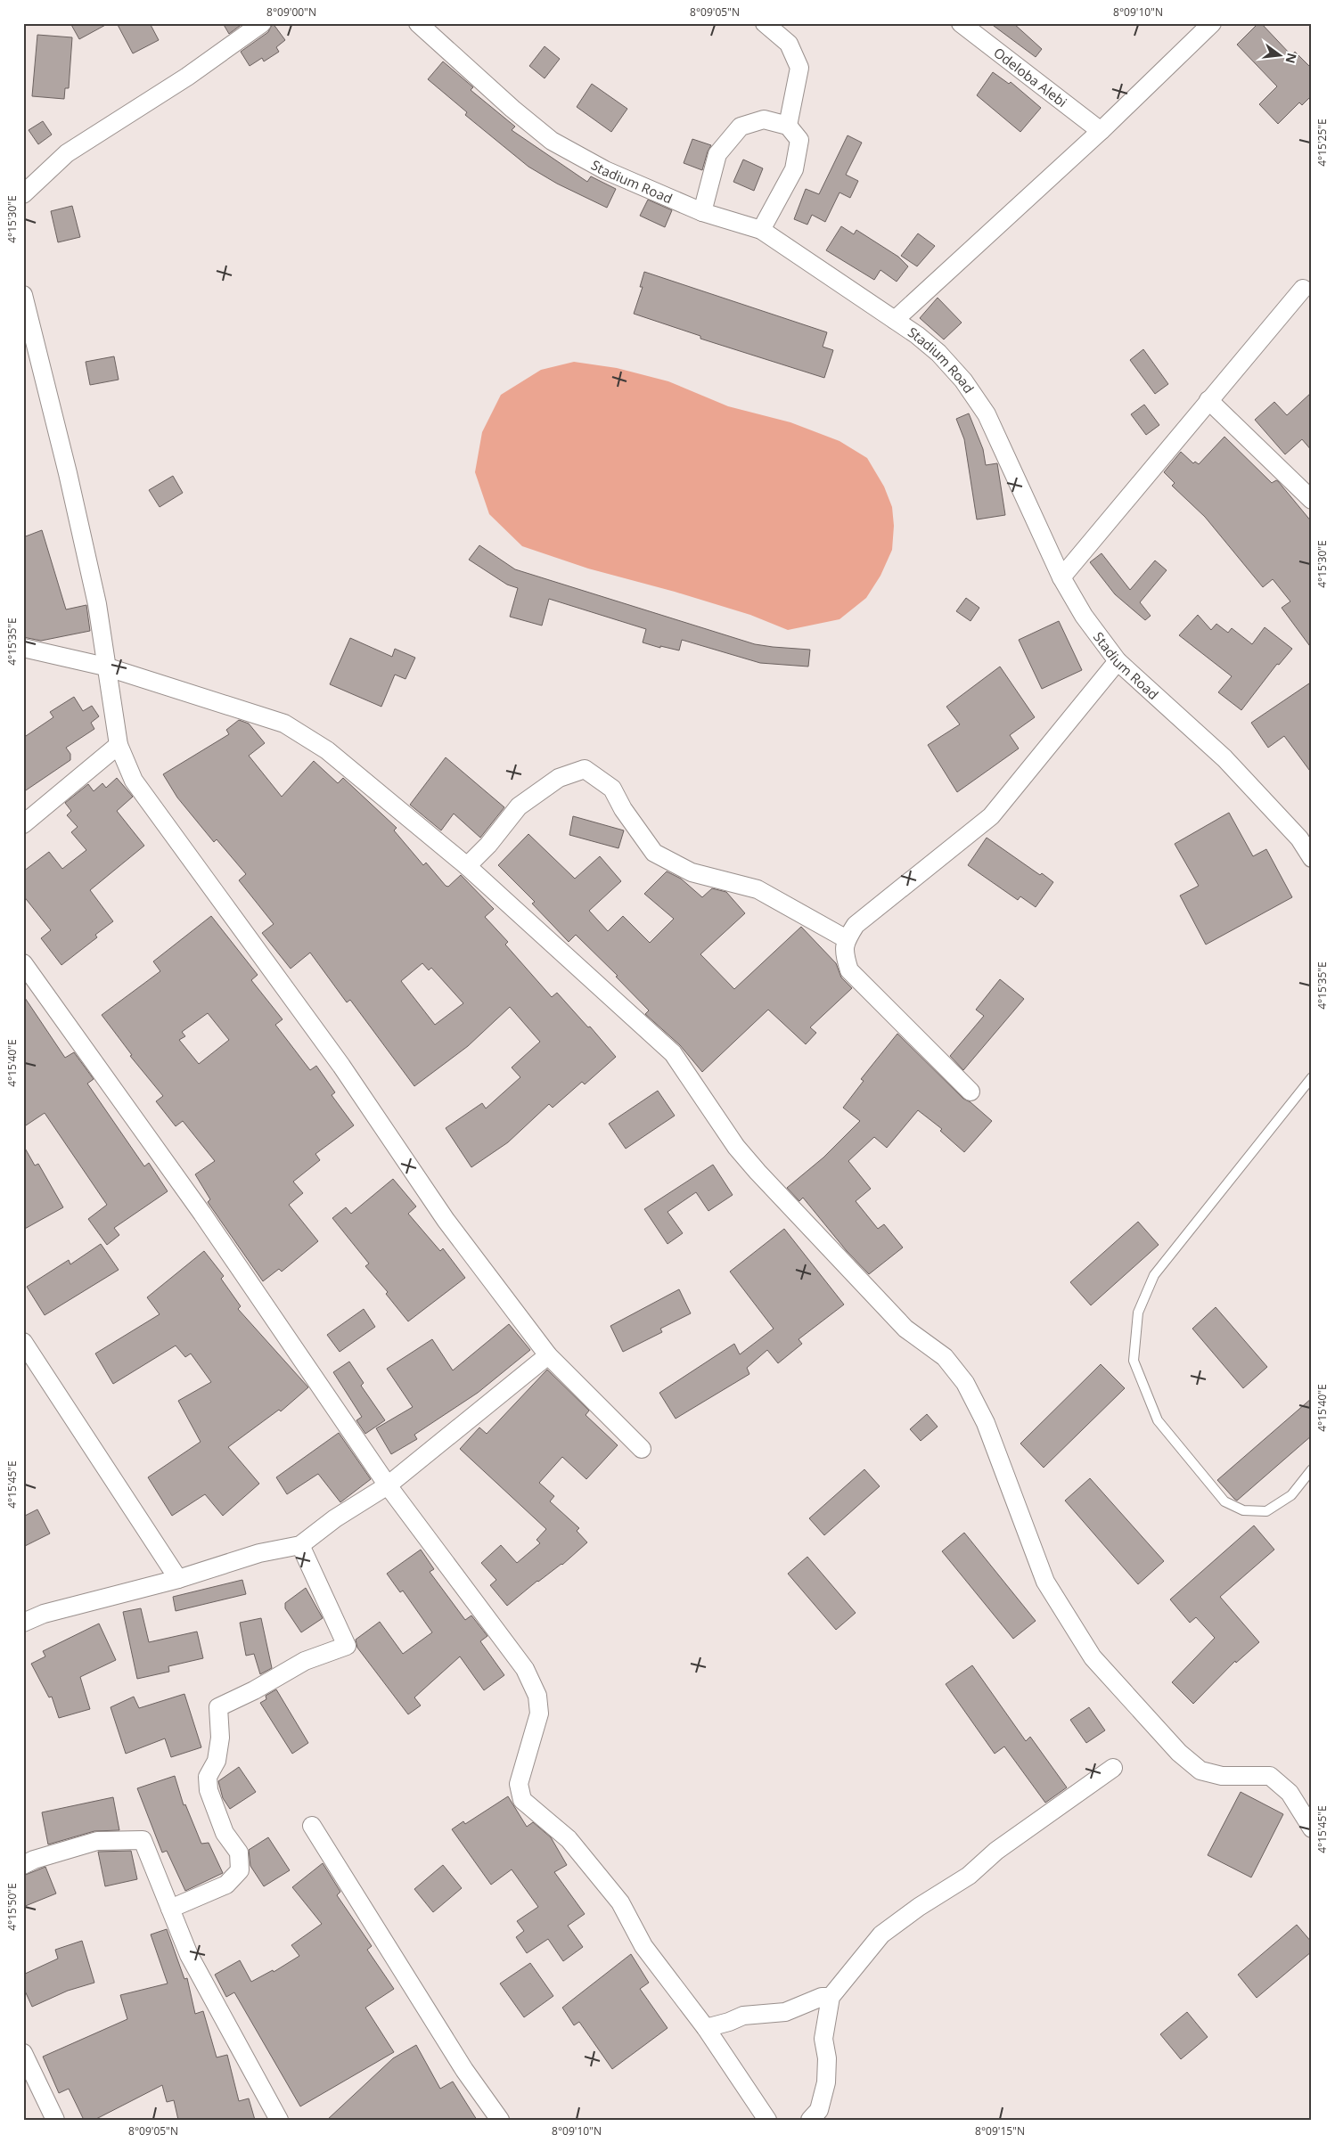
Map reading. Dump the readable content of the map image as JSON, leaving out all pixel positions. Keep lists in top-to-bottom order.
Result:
{
  "streets": {
    "street": ["Odeloba Alebi", "Stadium Road"]
  },
  "north": "right",
  "coordinates": [
    "8°09'00\"N",
    "8°09'05\"N",
    "8°09'10\"N",
    "4°15'25\"E",
    "4°15'30\"E",
    "4°15'35\"E",
    "4°15'40\"E",
    "4°15'45\"E",
    "4°15'50\"E",
    "8°09'15\"N"
  ]
}
